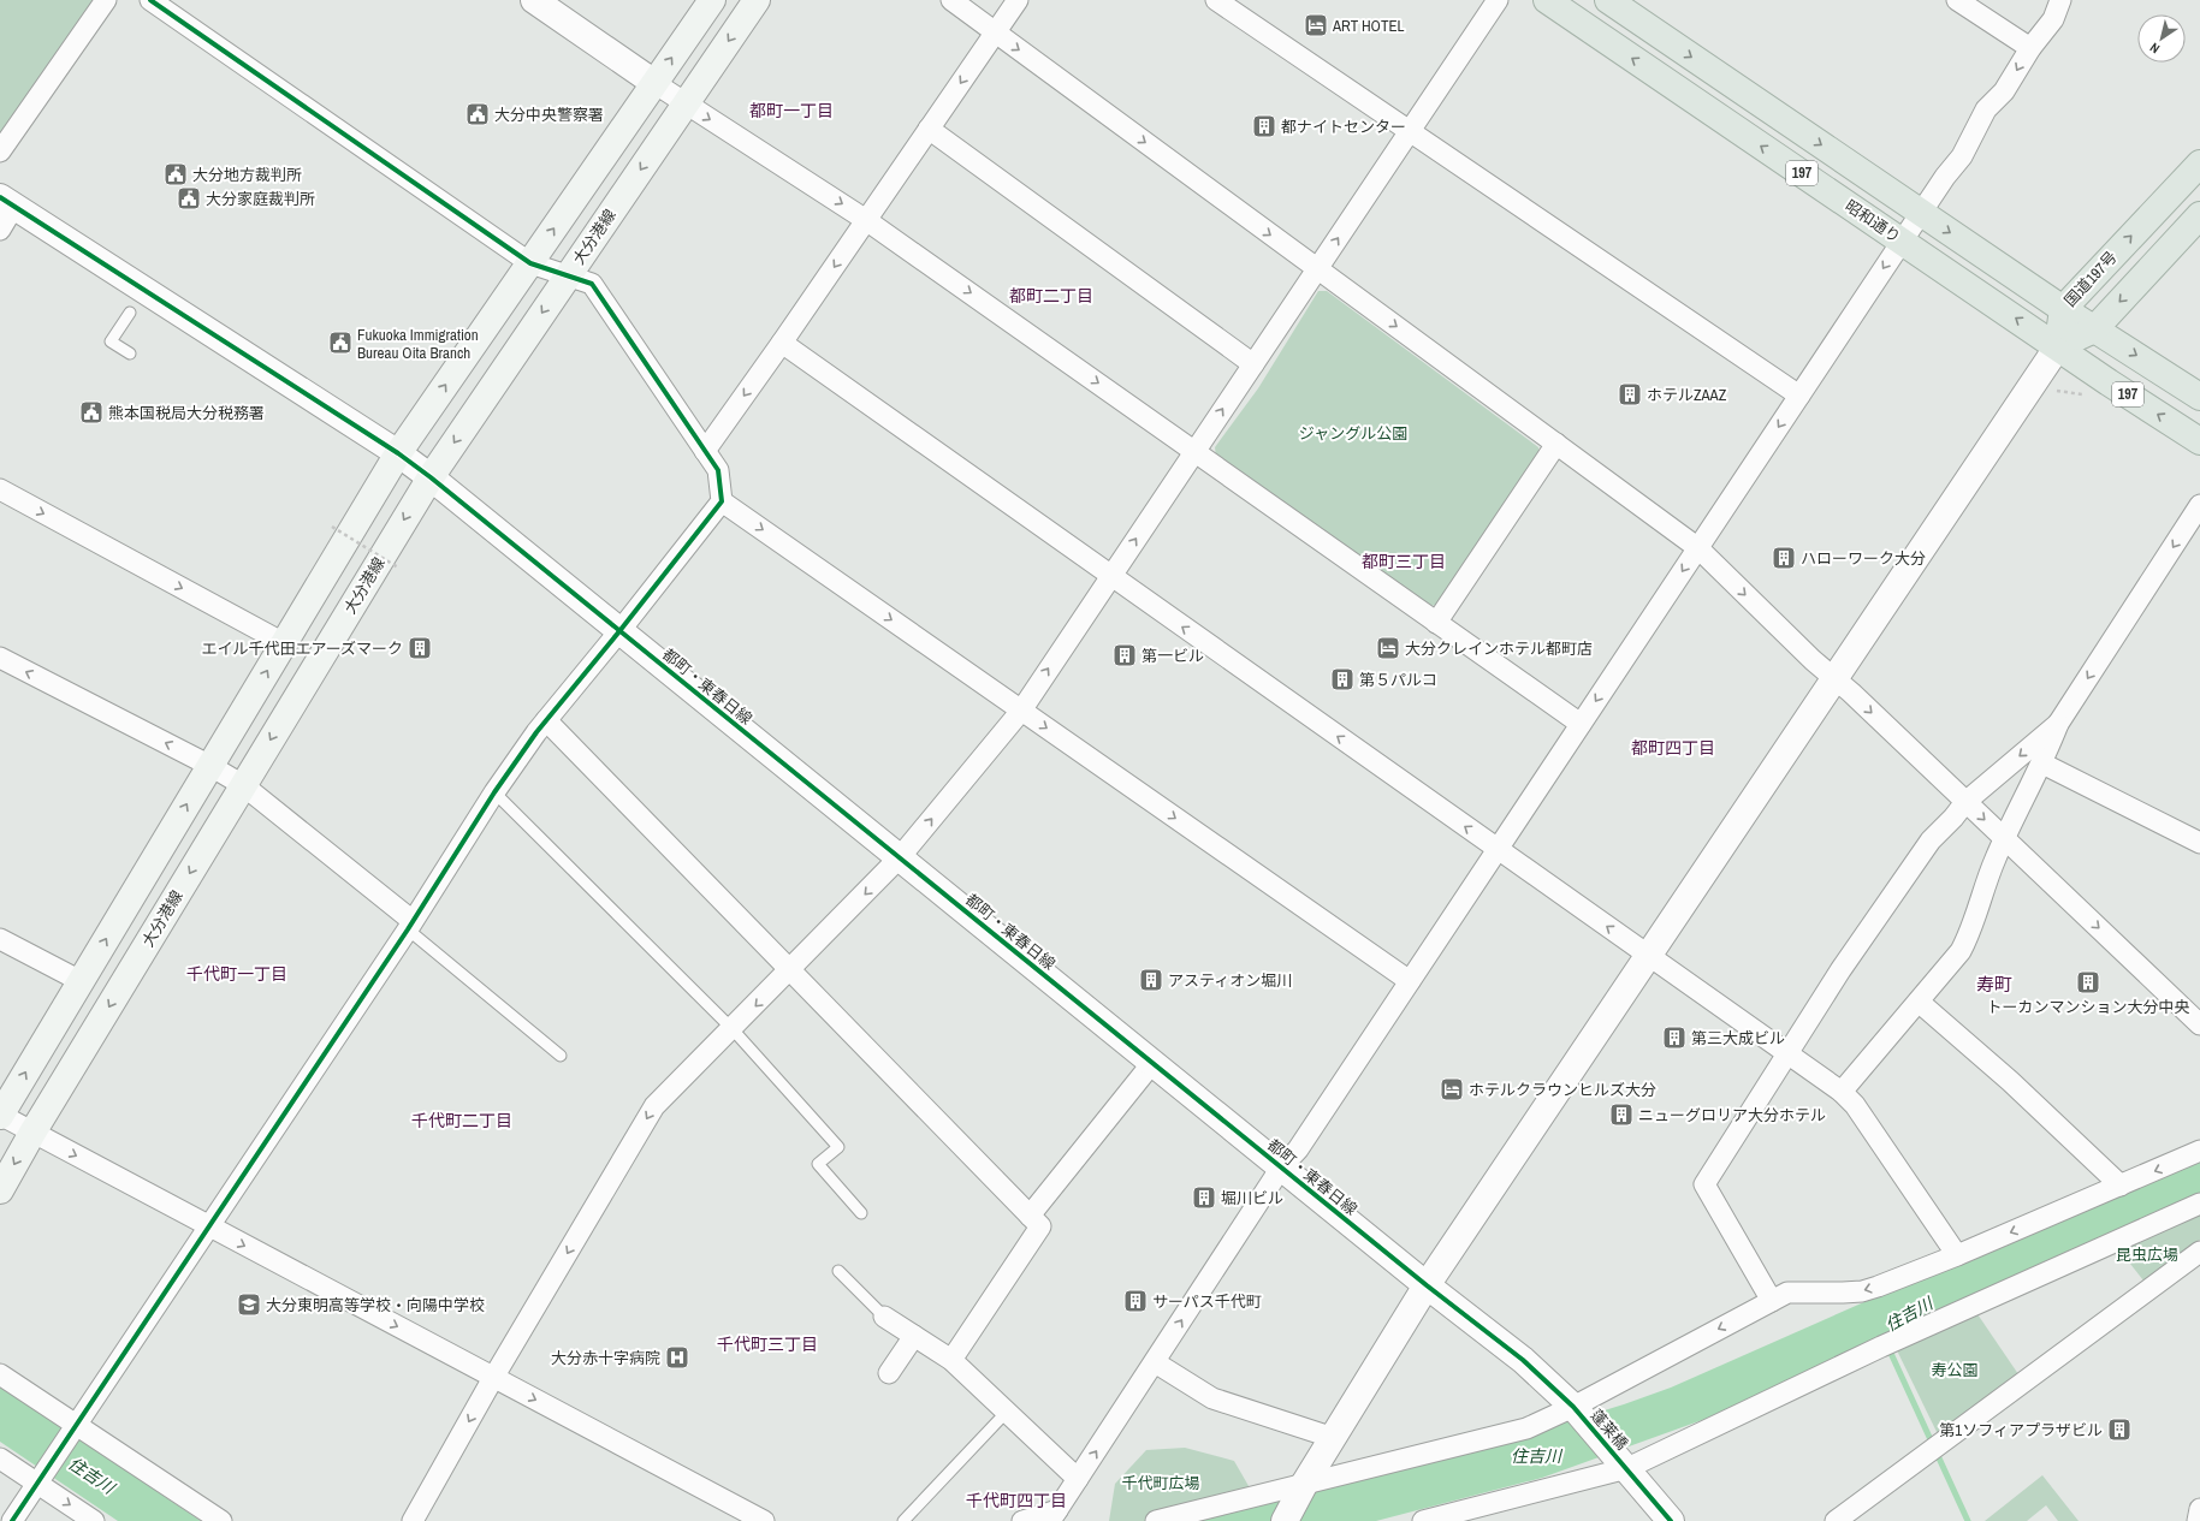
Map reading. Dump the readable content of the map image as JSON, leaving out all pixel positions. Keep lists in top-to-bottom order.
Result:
{
  "streets": {
    "highway": ["197", "昭和通り", "国道197号"],
    "main road": ["大分港線"],
    "street": ["都町・東春日線", "蓬莱橋"]
  },
  "crossings": [
    ["197", "国道197号"],
    ["昭和通り", "国道197号"],
    ["大分港線", "都町・東春日線"],
    ["都町・東春日線", "蓬莱橋"]
  ],
  "districts": [
    "都町一丁目",
    "都町二丁目",
    "都町三丁目",
    "都町四丁目",
    "千代町一丁目",
    "寿町",
    "千代町二丁目",
    "千代町三丁目",
    "千代町四丁目"
  ],
  "water": ["住吉川"],
  "parks": [
    "ジャングル公園",
    "昆虫広場",
    "寿公園",
    "千代町広場"
  ],
  "places": {
    "hotel": ["ART HOTEL", "大分クレインホテル都町店", "ホテルクラウンヒルズ大分"],
    "public building": [
      "大分中央警察署",
      "大分地方裁判所",
      "大分家庭裁判所",
      "Fukuoka Immigration Bureau Oita Branch",
      "熊本国税局大分税務署"
    ],
    "building": [
      "都ナイトセンター",
      "ホテルZAAZ",
      "ハローワーク大分",
      "エイル千代田エアーズマーク",
      "第一ビル",
      "第５パルコ",
      "アスティオン堀川",
      "トーカンマンション大分中央",
      "第三大成ビル",
      "ニューグロリア大分ホテル",
      "堀川ビル",
      "サーパス千代町",
      "第1ソフィアプラザビル"
    ],
    "school or university": ["大分東明高等学校・向陽中学校"],
    "hospital": ["大分赤十字病院"]
  },
  "north": "bottom left"
}
